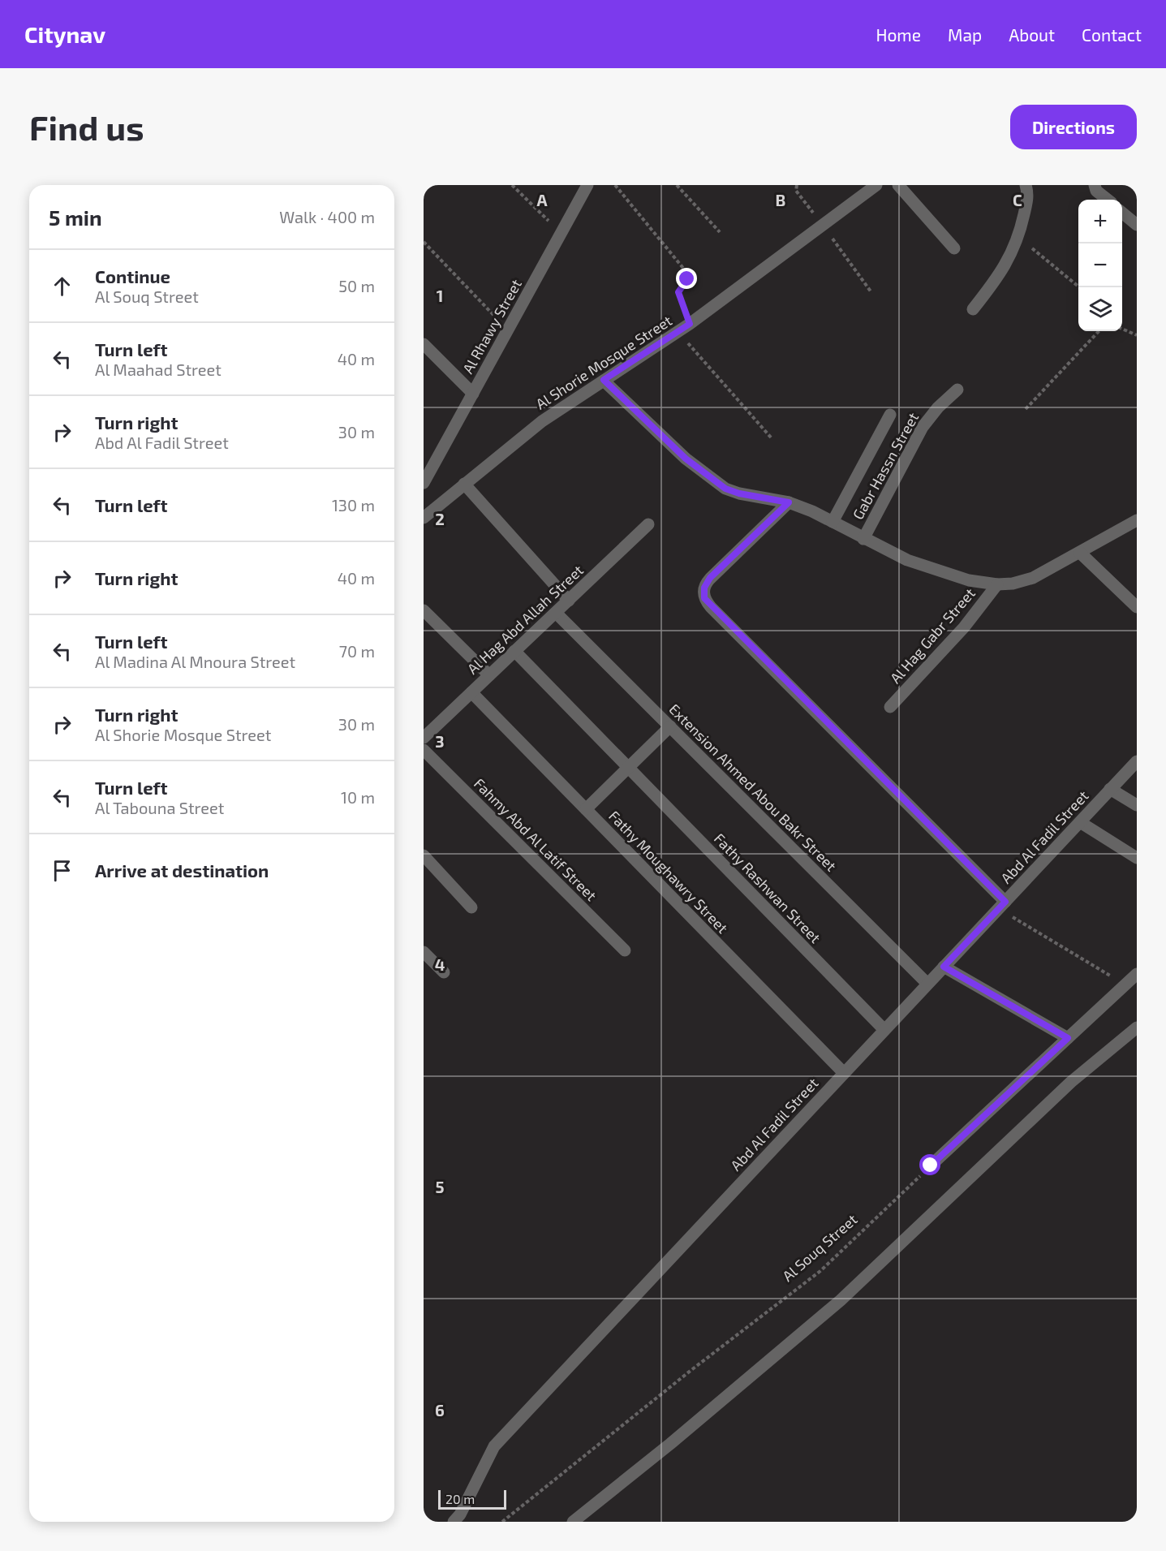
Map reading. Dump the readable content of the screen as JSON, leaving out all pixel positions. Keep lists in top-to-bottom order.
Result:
{
  "streets": {
    "street": [
      "Al Rhawy Street",
      "Al Shorie Mosque Street",
      "Gabr Hassn Street",
      "Al Hag Abd Allah Street",
      "Al Hag Gabr Street",
      "Extension Ahmed Abou Bakr Street",
      "Abd Al Fadil Street",
      "Fahmy Abd Al Latif Street",
      "Fathy Moughawry Street",
      "Fathy Rashwan Street"
    ],
    "path": ["Al Souq Street"]
  },
  "crossings": [
    ["Al Hag Abd Allah Street", "Extension Ahmed Abou Bakr Street"],
    ["Al Hag Abd Allah Street", "Fathy Moughawry Street"],
    ["Al Hag Abd Allah Street", "Fathy Rashwan Street"],
    ["Extension Ahmed Abou Bakr Street", "Abd Al Fadil Street"],
    ["Abd Al Fadil Street", "Fathy Moughawry Street"],
    ["Abd Al Fadil Street", "Fathy Rashwan Street"]
  ],
  "scale_bar": "20 m",
  "page": {
    "header": "Citynav",
    "nav": [
      "Home",
      "Map",
      "About",
      "Contact"
    ],
    "buttons": "Directions",
    "title": "Find us",
    "heading": ["5 min", "Walk · 400 m"],
    "map_buttons": ["+", "−"],
    "list": [
      ["Continue", "Al Souq Street", "50 m"],
      ["Turn left", "Al Maahad Street", "40 m"],
      ["Turn right", "Abd Al Fadil Street", "30 m"],
      ["Turn left", "130 m"],
      ["Turn right", "40 m"],
      ["Turn left", "Al Madina Al Mnoura Street", "70 m"],
      ["Turn right", "Al Shorie Mosque Street", "30 m"],
      ["Turn left", "Al Tabouna Street", "10 m"],
      "Arrive at destination"
    ],
    "scale": "20 m"
  },
  "grid": {
    "columns": ["A", "B", "C"],
    "rows": [
      "1",
      "2",
      "3",
      "4",
      "5",
      "6"
    ]
  }
}
